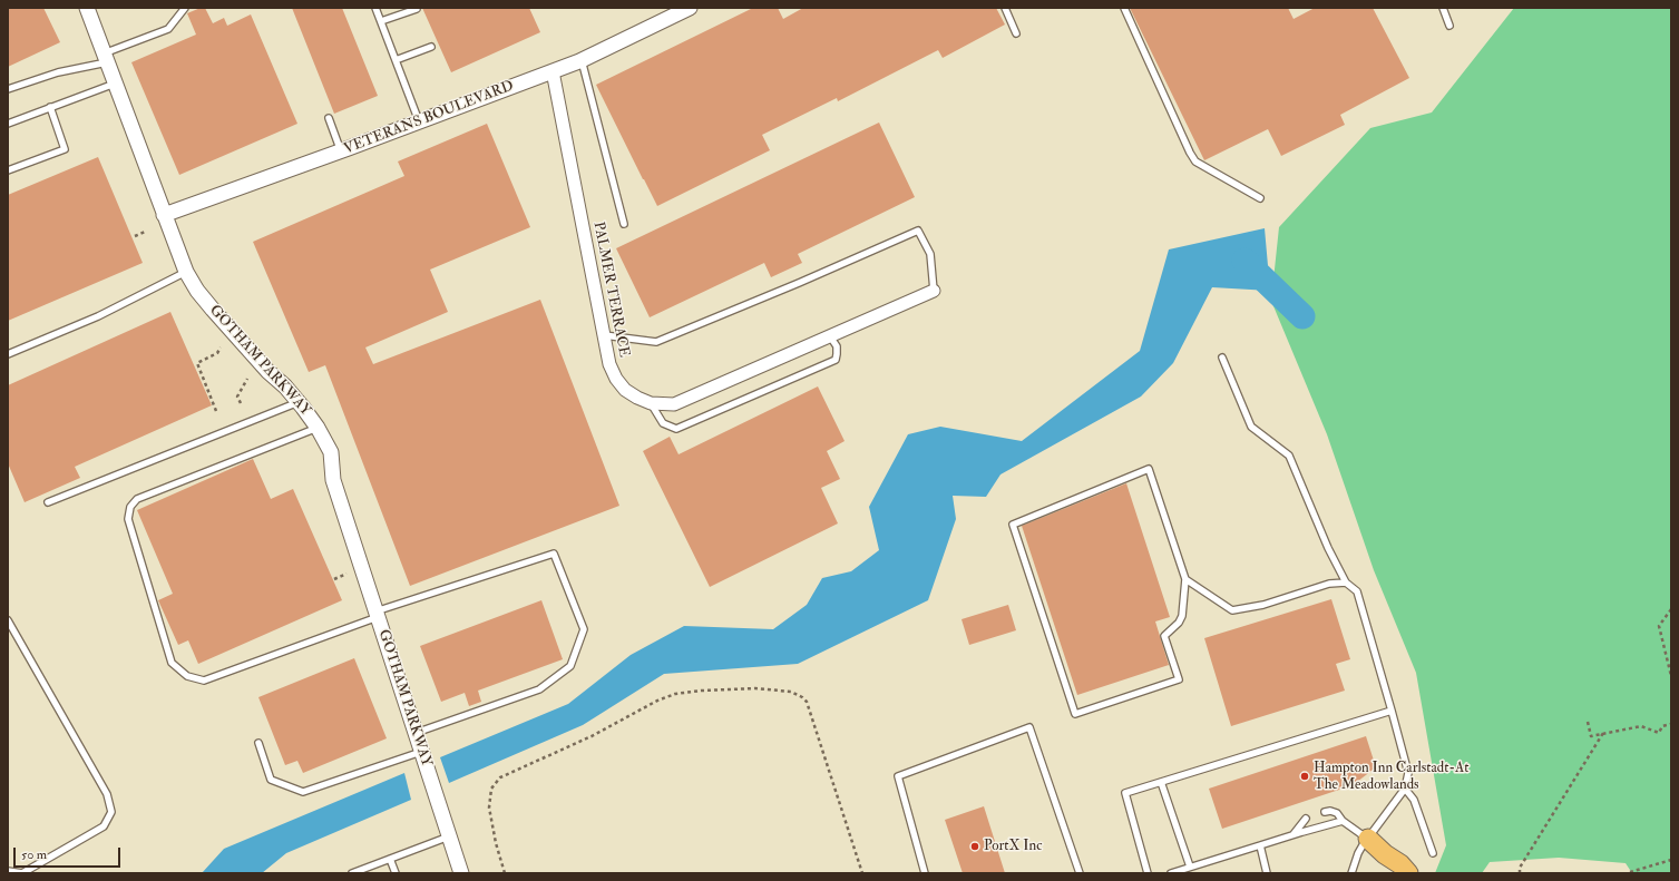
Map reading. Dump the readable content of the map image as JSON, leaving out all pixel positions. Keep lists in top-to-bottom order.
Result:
{
  "streets": {
    "street": ["VETERANS BOULEVARD", "PALMER TERRACE", "GOTHAM PARKWAY"]
  },
  "crossings": [
    ["VETERANS BOULEVARD", "PALMER TERRACE"],
    ["VETERANS BOULEVARD", "GOTHAM PARKWAY"]
  ],
  "places": ["Hampton Inn Carlstadt-At The Meadowlands", "PortX Inc"],
  "scale_bar": "50 m"
}
